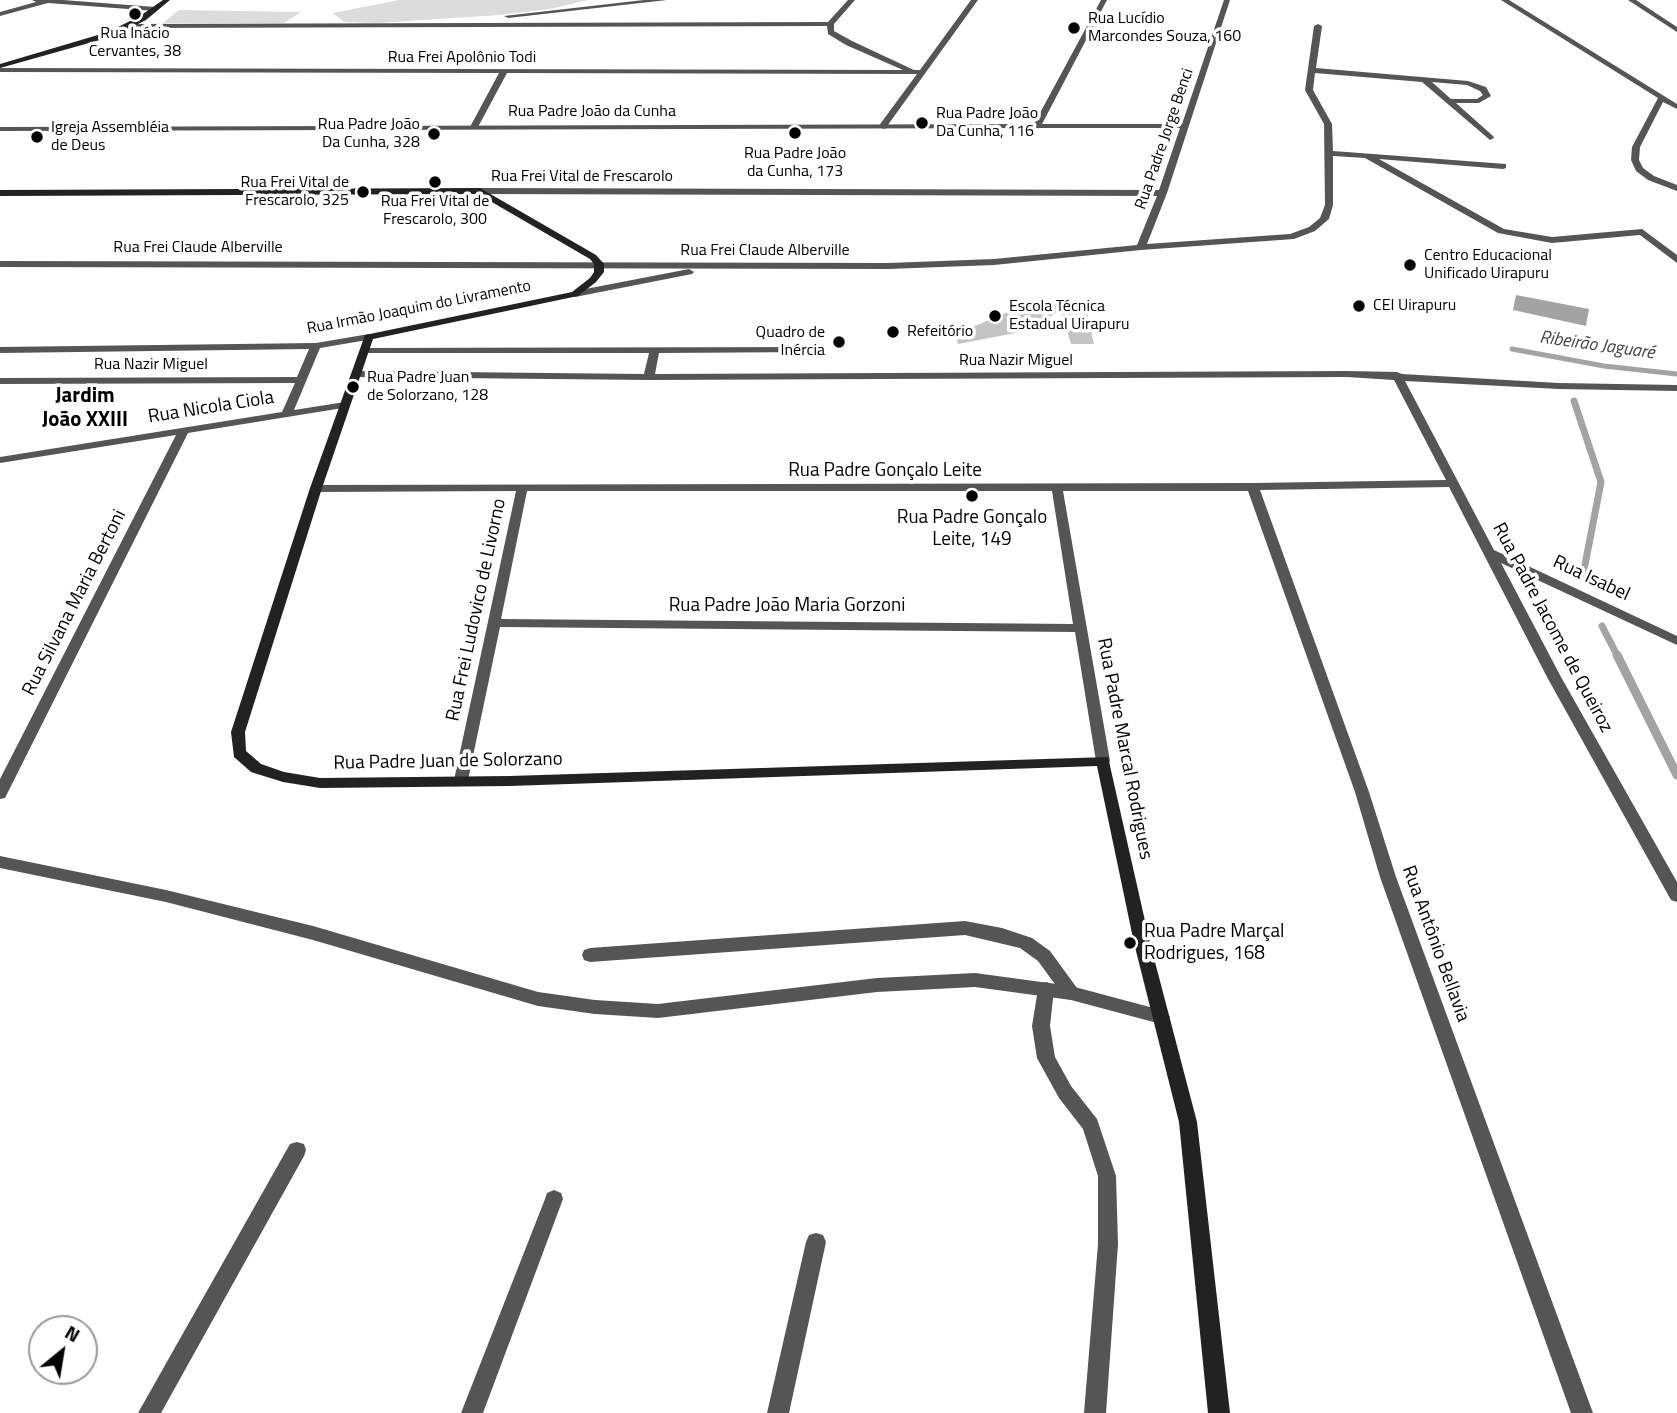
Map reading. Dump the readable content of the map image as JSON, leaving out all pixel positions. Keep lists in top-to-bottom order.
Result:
{
  "streets": {
    "main road": [
      "Rua Frei Vital de Frescarolo",
      "Rua Irmão Joaquim do Livramento",
      "Rua Padre Marcal Rodrigues",
      "Rua Padre Juan de Solorzano"
    ],
    "street": [
      "Rua Frei Apolônio Todi",
      "Rua Padre João da Cunha",
      "Rua Padre Jorge Benci",
      "Rua Frei Claude Alberville",
      "Rua Nazir Miguel",
      "Rua Nicola Ciola",
      "Rua Padre Gonçalo Leite",
      "Rua Isabel",
      "Rua Silvana Maria Bertoni",
      "Rua Padre João Maria Gorzoni",
      "Rua Frei Ludovico de Livorno",
      "Rua Padre Jacome de Queiroz",
      "Rua Antônio Bellavia"
    ]
  },
  "crossings": [
    ["Rua Padre João da Cunha", "Rua Padre Jorge Benci"],
    ["Rua Padre Jorge Benci", "Rua Frei Vital de Frescarolo"],
    ["Rua Padre Jorge Benci", "Rua Frei Claude Alberville"],
    ["Rua Frei Claude Alberville", "Rua Irmão Joaquim do Livramento"],
    ["Rua Irmão Joaquim do Livramento", "Rua Padre Juan de Solorzano"],
    ["Rua Nazir Miguel", "Rua Padre Jacome de Queiroz"],
    ["Rua Nazir Miguel", "Rua Padre Juan de Solorzano"],
    ["Rua Nicola Ciola", "Rua Silvana Maria Bertoni"],
    ["Rua Nicola Ciola", "Rua Padre Juan de Solorzano"],
    ["Rua Padre Gonçalo Leite", "Rua Frei Ludovico de Livorno"],
    ["Rua Padre Gonçalo Leite", "Rua Padre Jacome de Queiroz"],
    ["Rua Padre Gonçalo Leite", "Rua Padre Marcal Rodrigues"],
    ["Rua Padre Gonçalo Leite", "Rua Padre Juan de Solorzano"],
    ["Rua Padre Gonçalo Leite", "Rua Antônio Bellavia"],
    ["Rua Isabel", "Rua Padre Jacome de Queiroz"],
    ["Rua Padre João Maria Gorzoni", "Rua Frei Ludovico de Livorno"],
    ["Rua Padre João Maria Gorzoni", "Rua Padre Marcal Rodrigues"],
    ["Rua Frei Ludovico de Livorno", "Rua Padre Juan de Solorzano"],
    ["Rua Padre Marcal Rodrigues", "Rua Padre Juan de Solorzano"]
  ],
  "districts": ["Jardim João XXIII"],
  "water": ["Ribeirão Jaguaré"],
  "places": [
    "Rua Inácio Cervantes, 38",
    "Rua Lucídio Marcondes Souza, 160",
    "Rua Padre João Da Cunha, 116",
    "Rua Padre João da Cunha, 173",
    "Rua Padre João Da Cunha, 328",
    "Igreja Assembléia de Deus",
    "Rua Frei Vital de Frescarolo, 300",
    "Rua Frei Vital de Frescarolo, 325",
    "Centro Educacional Unificado Uirapuru",
    "CEI Uirapuru",
    "Escola Técnica Estadual Uirapuru",
    "Refeitório",
    "Quadro de Inércia",
    "Rua Padre Juan de Solorzano, 128",
    "Rua Padre Gonçalo Leite, 149",
    "Rua Padre Marçal Rodrigues, 168"
  ],
  "north": "top right"
}
